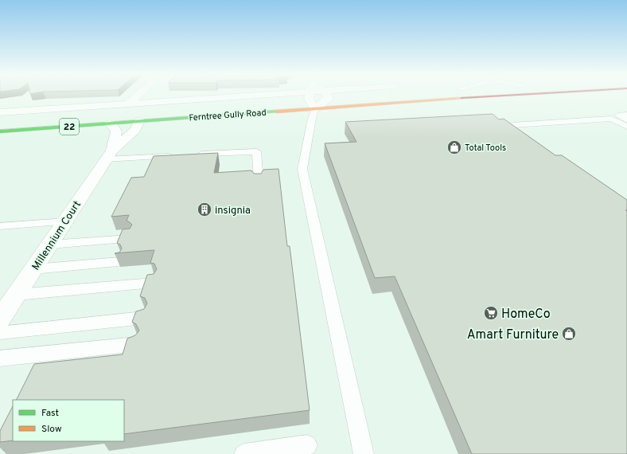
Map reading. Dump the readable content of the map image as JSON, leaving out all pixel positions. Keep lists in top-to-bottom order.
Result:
{
  "streets": {
    "main road": ["Ferntree Gully Road", "22"],
    "street": ["Millennium Court"]
  },
  "crossings": [
    ["Ferntree Gully Road", "Millennium Court"]
  ],
  "places": {
    "shop": ["Total Tools", "Amart Furniture"],
    "building": ["insignia"],
    "supermarket": ["HomeCo"]
  },
  "legend": ["Fast", "Slow"]
}
